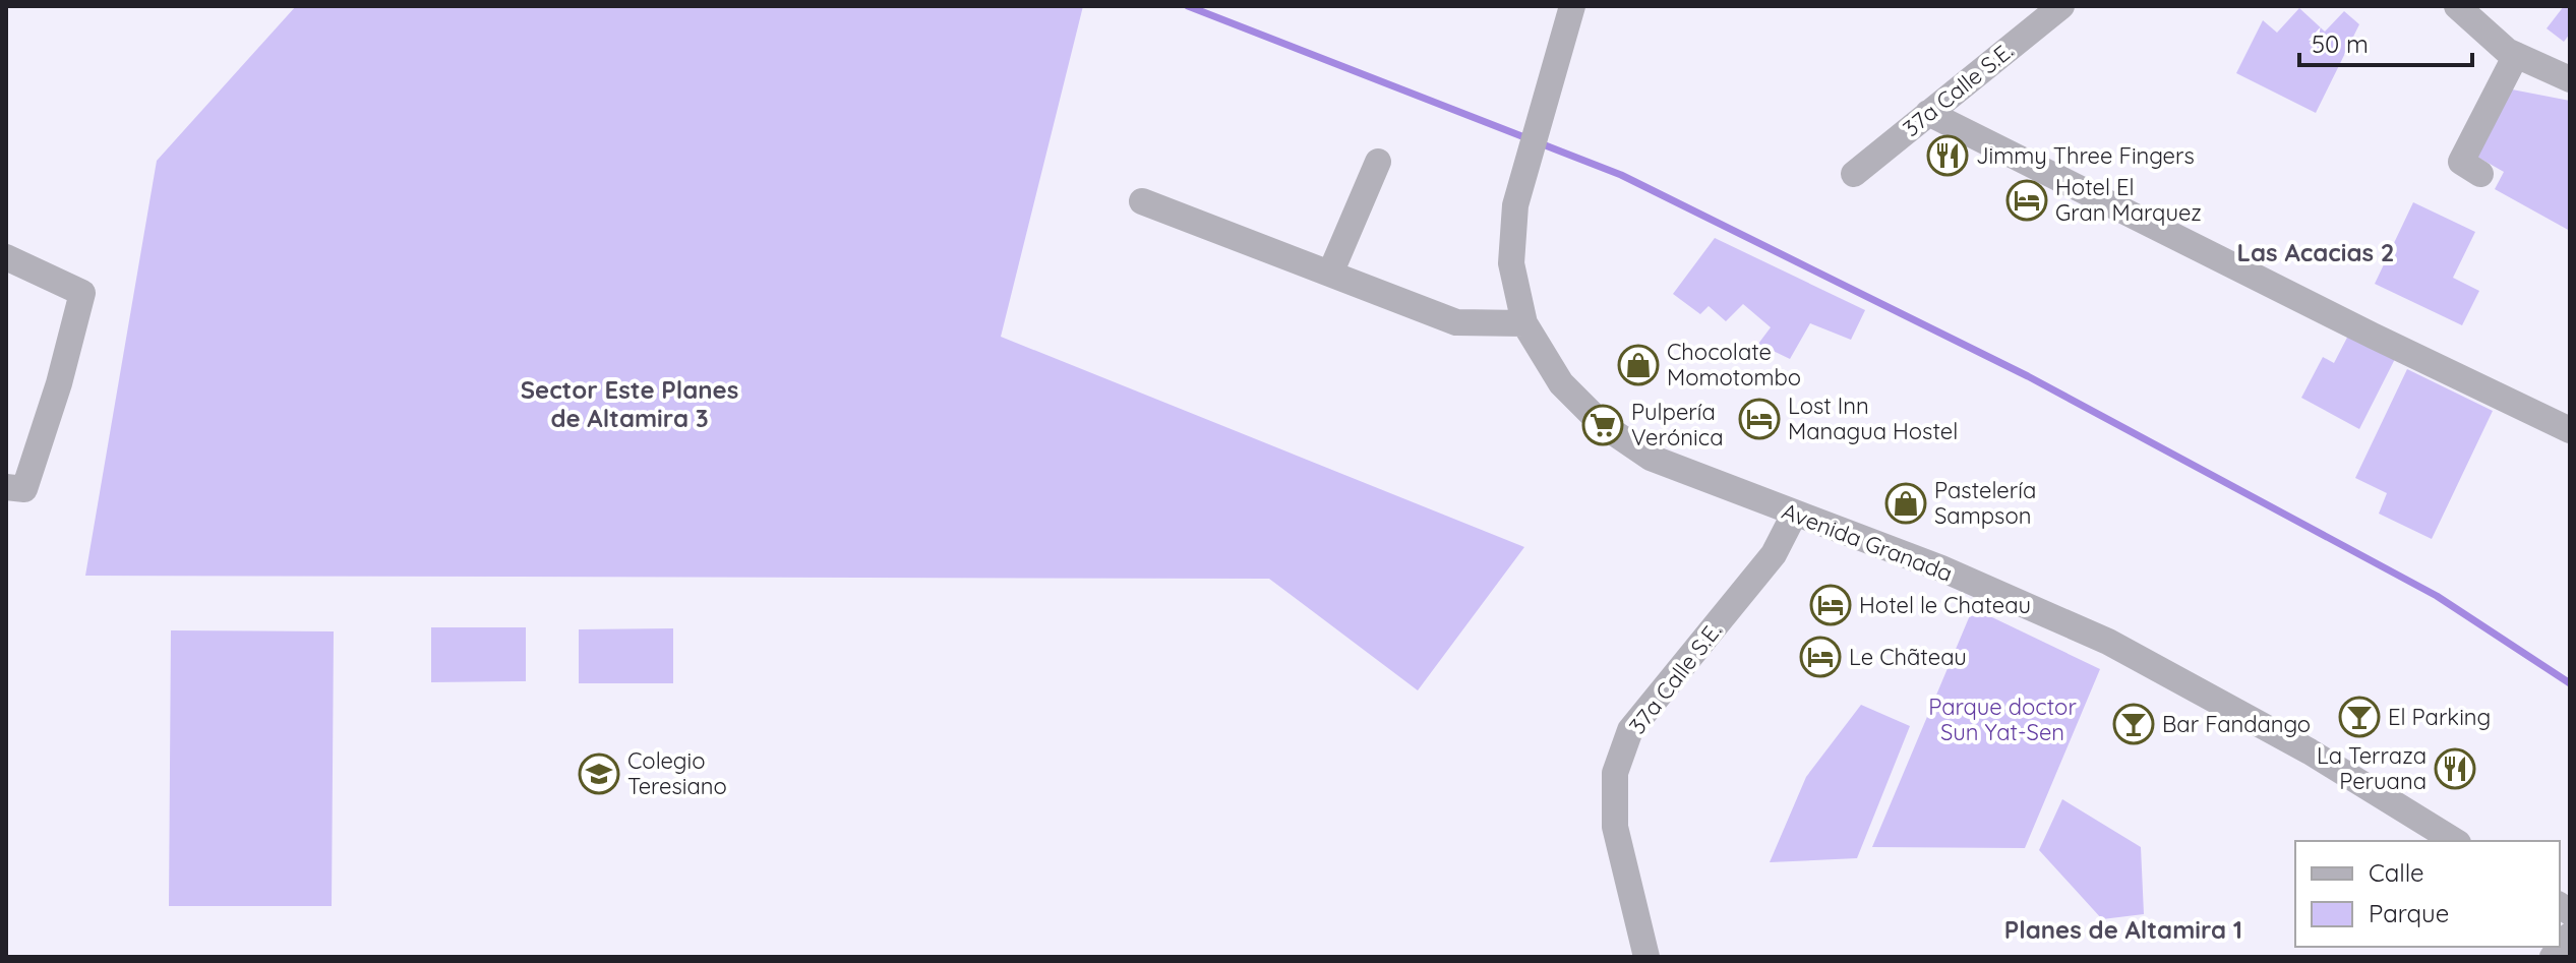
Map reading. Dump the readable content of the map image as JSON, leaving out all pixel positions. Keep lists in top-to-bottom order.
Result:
{
  "streets": {
    "street": ["37a Calle S.E.", "Avenida Granada"]
  },
  "crossings": [
    ["37a Calle S.E.", "Avenida Granada"]
  ],
  "districts": ["Las Acacias 2", "Sector Este Planes de Altamira 3", "Planes de Altamira 1"],
  "parks": ["Parque doctor Sun Yat-Sen"],
  "places": {
    "restaurant": ["Jimmy Three Fingers", "La Terraza Peruana"],
    "hotel": [
      "Hotel El Gran Marquez",
      "Lost Inn Managua Hostel",
      "Hotel le Chateau",
      "Le Chãteau"
    ],
    "shop": ["Chocolate Momotombo", "Pastelería Sampson"],
    "supermarket": ["Pulpería Verónica"],
    "bar": ["El Parking", "Bar Fandango"],
    "school or university": ["Colegio Teresiano"]
  },
  "legend": ["Calle", "Parque"],
  "scale_bar": "50 m"
}
